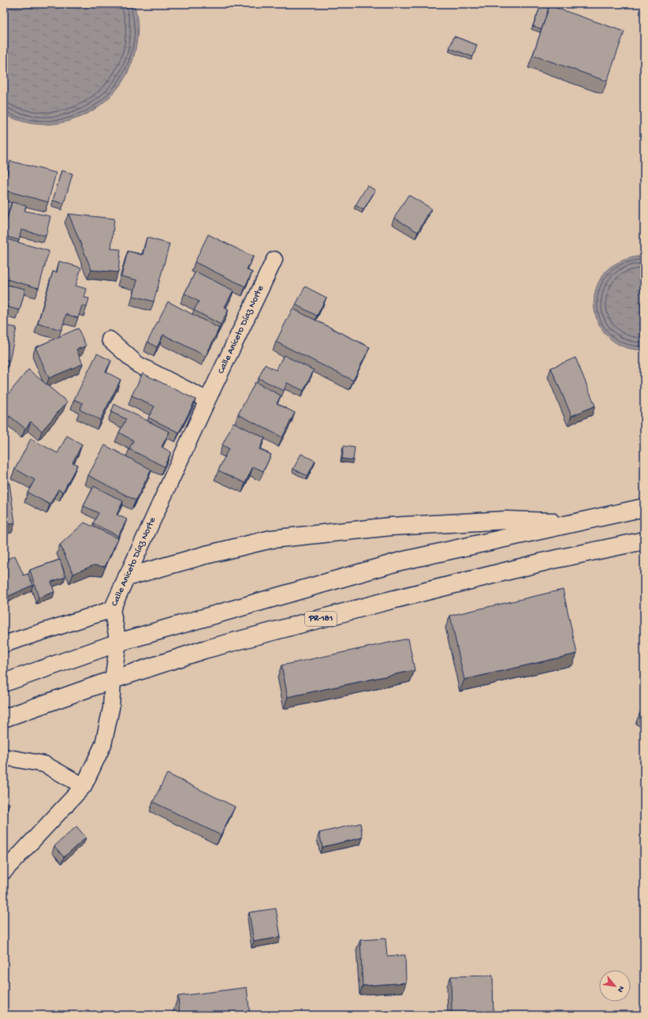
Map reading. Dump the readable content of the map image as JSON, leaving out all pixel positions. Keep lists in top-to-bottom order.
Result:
{
  "streets": {
    "main road": ["PR-181"],
    "street": ["Calle Aniceto Díaz Norte"]
  },
  "crossings": [
    ["Calle Aniceto Díaz Norte", "PR-181"]
  ],
  "north": "bottom right"
}
